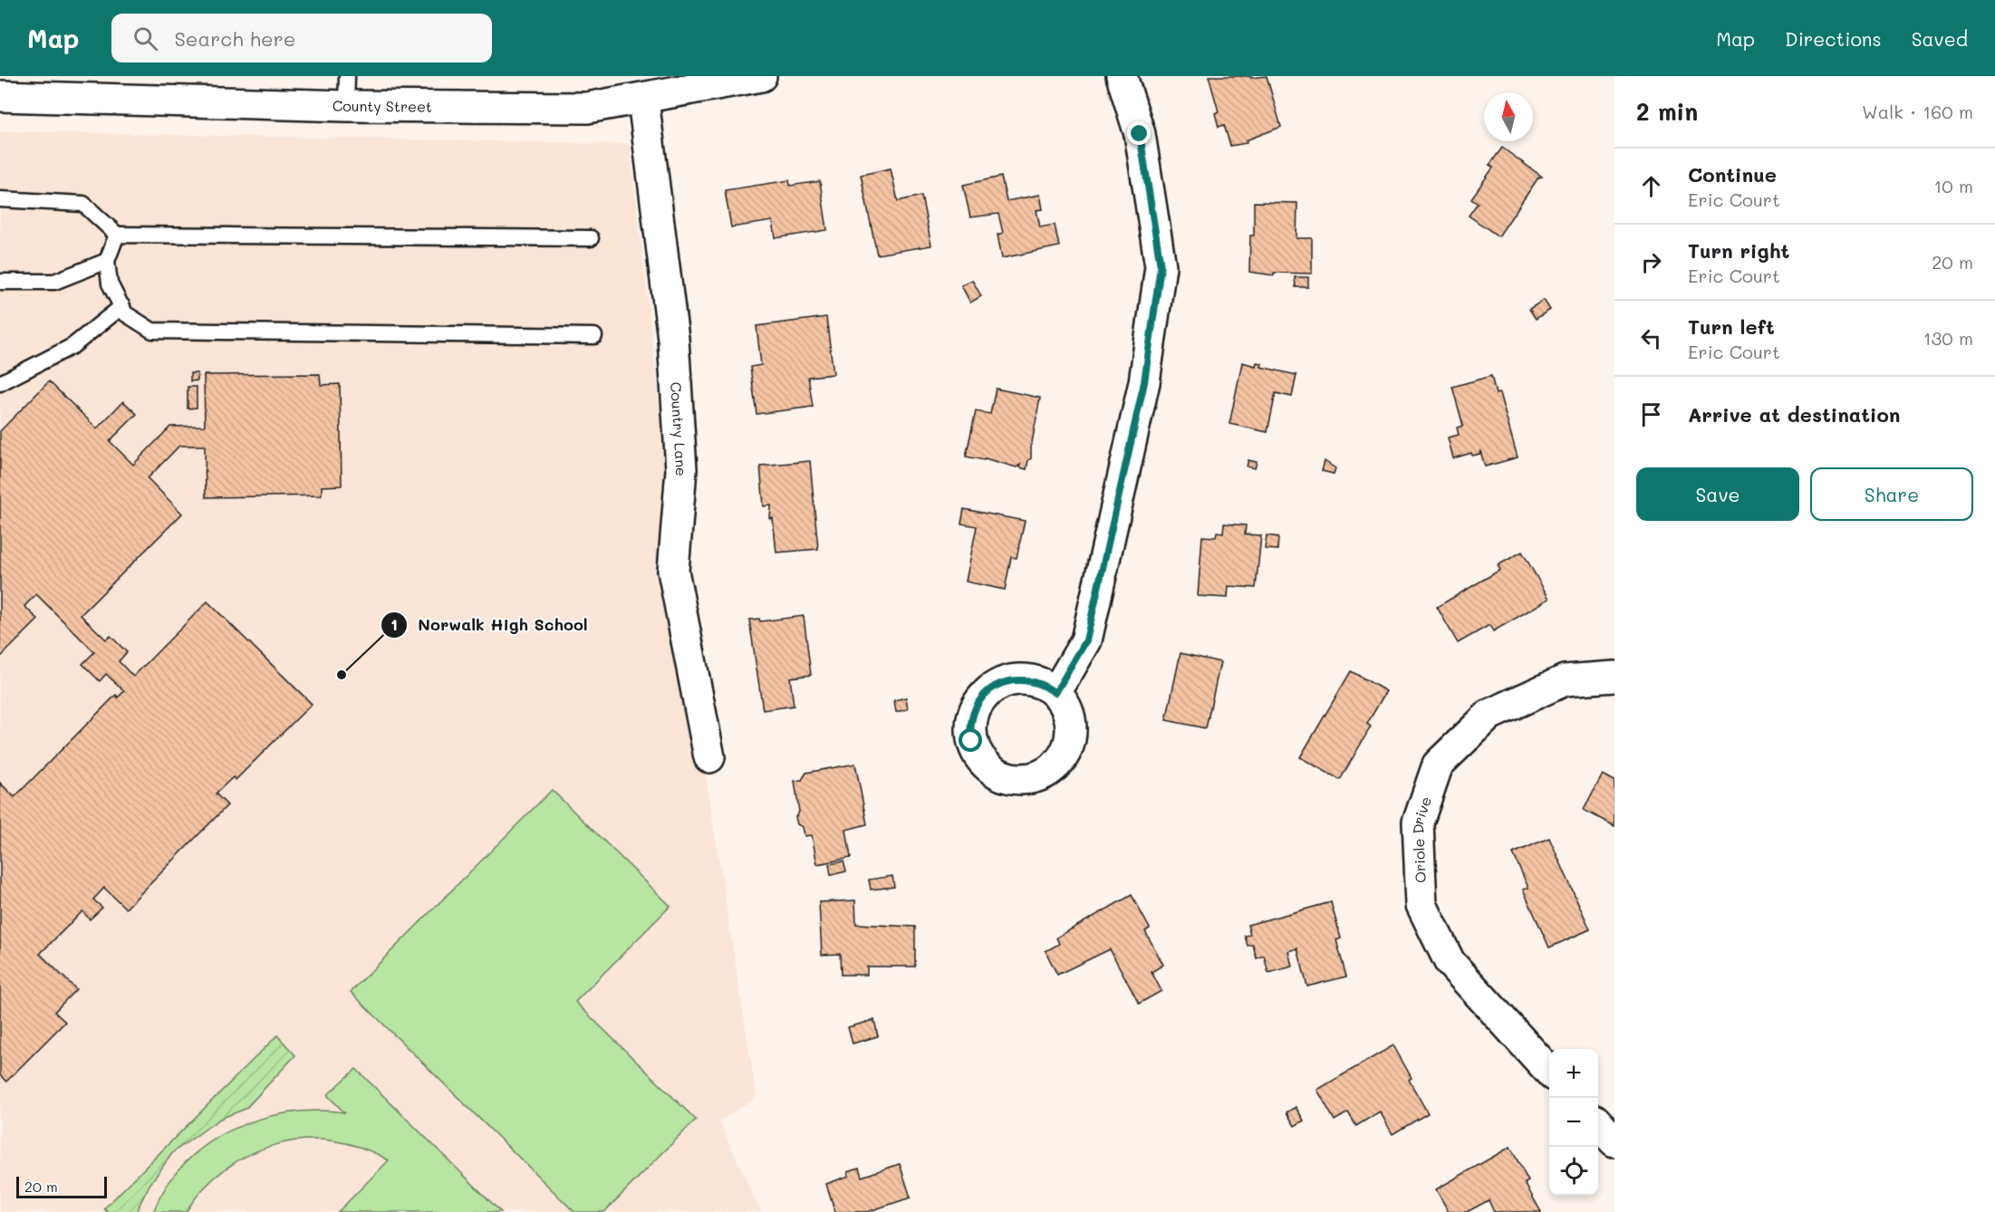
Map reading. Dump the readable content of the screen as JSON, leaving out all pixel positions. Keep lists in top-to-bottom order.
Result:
{
  "streets": {
    "street": ["County Street", "Country Lane", "Oriole Drive"]
  },
  "crossings": [
    ["County Street", "Country Lane"]
  ],
  "places": ["Norwalk High School"],
  "scale_bar": "20 m",
  "north": "top",
  "page": {
    "header": "Map",
    "search": "Search here",
    "nav": ["Map", "Directions", "Saved"],
    "heading": ["2 min", "Walk · 160 m"],
    "list": [
      ["Continue", "Eric Court", "10 m"],
      ["Turn right", "Eric Court", "20 m"],
      ["Turn left", "Eric Court", "130 m"],
      "Arrive at destination"
    ],
    "buttons": ["Save", "Share"],
    "map_buttons": ["+", "−"],
    "scale": "20 m"
  }
}
